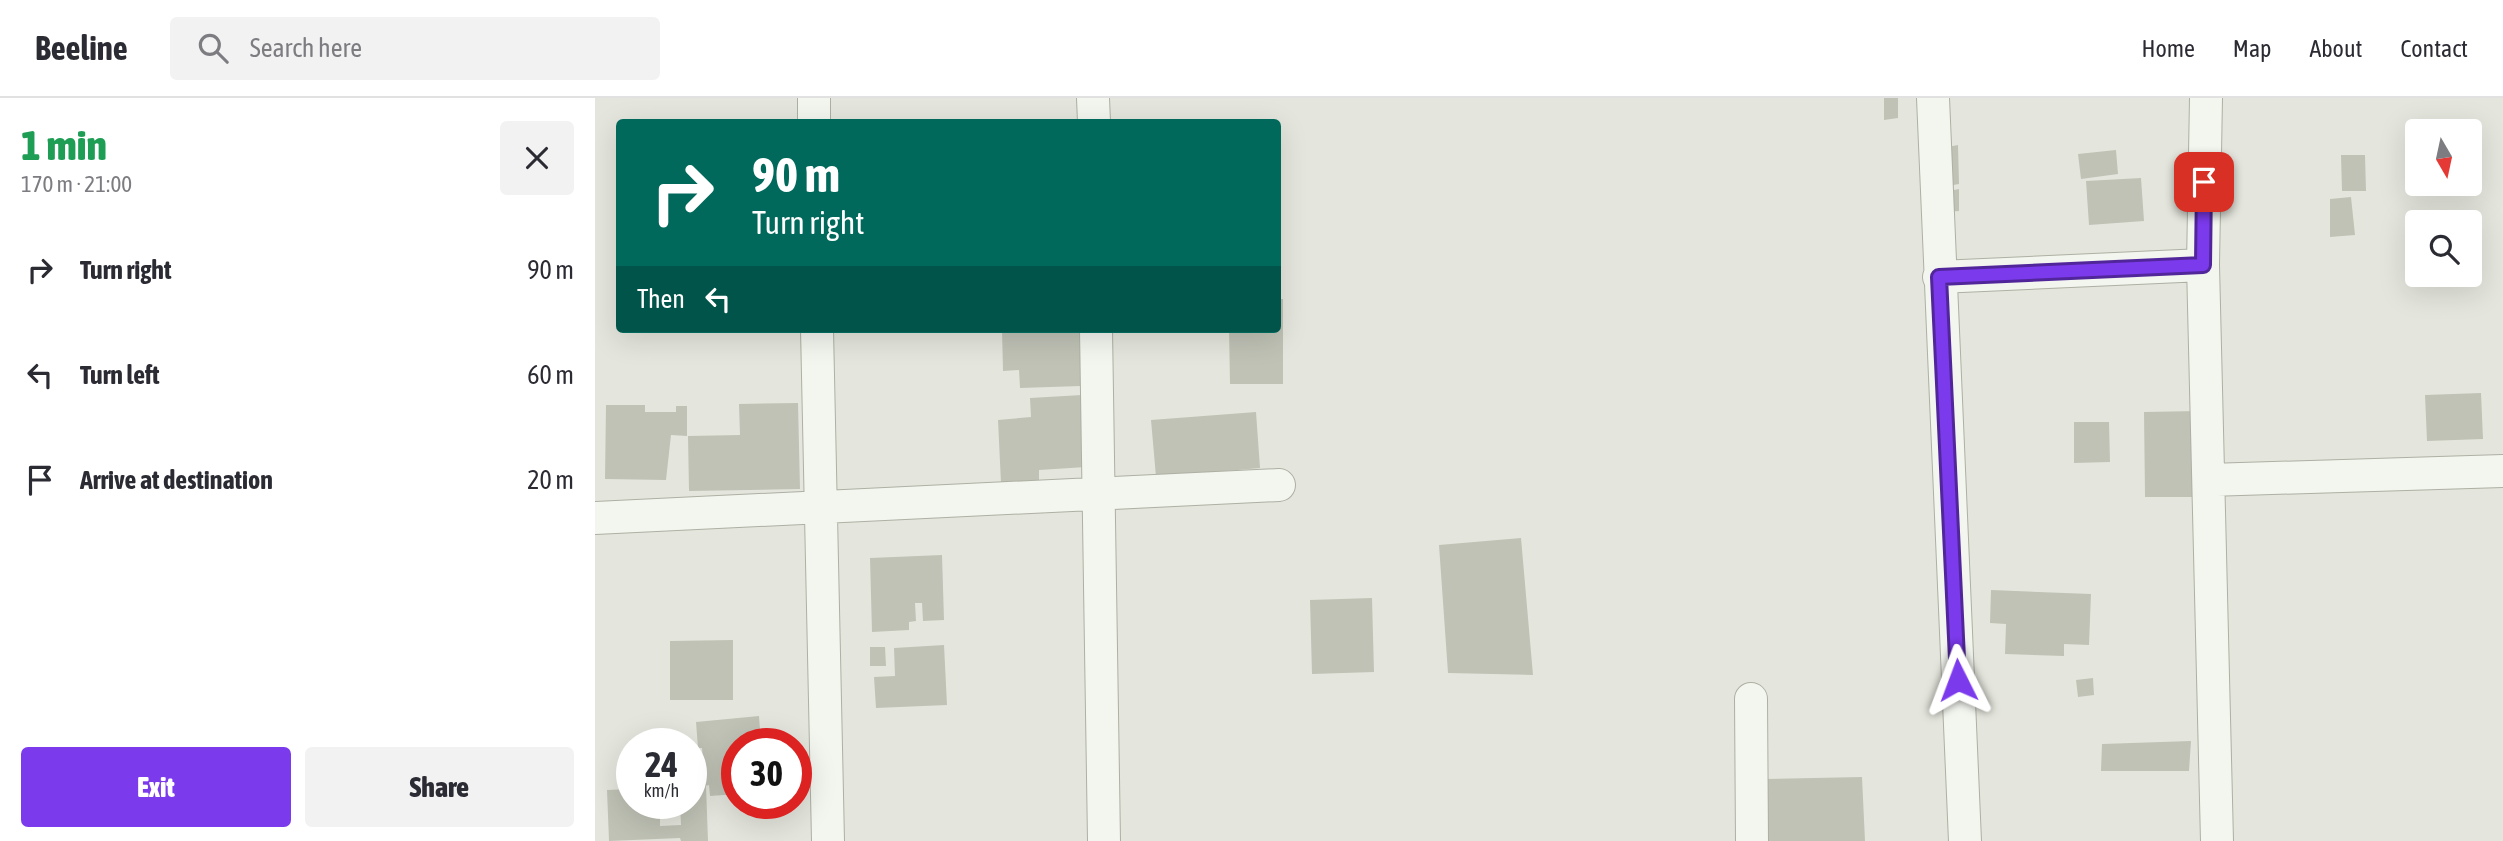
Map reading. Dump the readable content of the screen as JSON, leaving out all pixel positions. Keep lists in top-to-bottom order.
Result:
{
  "north": "bottom",
  "page": {
    "header": "Beeline",
    "search": "Search here",
    "nav": [
      "Home",
      "Map",
      "About",
      "Contact"
    ],
    "heading": ["1 min", "170 m · 21:00"],
    "turn": ["90 m", "Turn right"],
    "list": [
      {
        "name": "Turn right",
        "value": "90 m"
      },
      {
        "name": "Turn left",
        "value": "60 m"
      },
      {
        "name": "Arrive at destination",
        "value": "20 m"
      }
    ],
    "then": "Then",
    "speed": "24 km/h",
    "limit": "30",
    "buttons": ["Exit", "Share"]
  }
}
